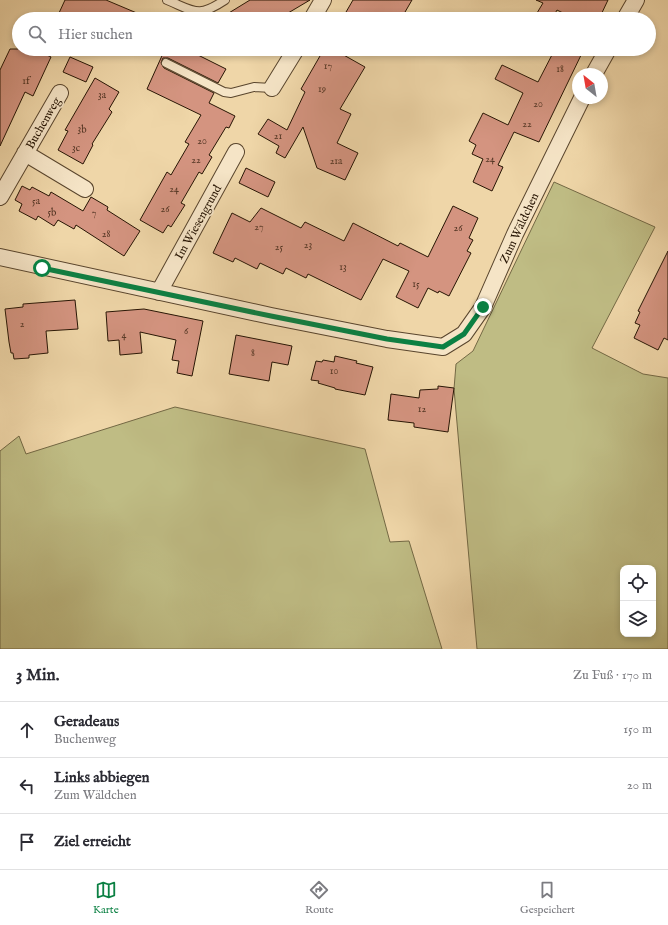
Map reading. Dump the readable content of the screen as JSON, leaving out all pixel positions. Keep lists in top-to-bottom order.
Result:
{
  "streets": {
    "street": ["Buchenweg", "Im Wiesengrund", "Zum Wäldchen"]
  },
  "crossings": [
    ["Im Wiesengrund", "Zum Wäldchen"]
  ],
  "house_numbers": [
    "17",
    "18",
    "1f",
    "19",
    "3a",
    "20",
    "22",
    "3b",
    "21",
    "20",
    "3c",
    "24",
    "22",
    "21a",
    "24",
    "5a",
    "26",
    "5b",
    "7",
    "27",
    "26",
    "28",
    "23",
    "25",
    "13",
    "15",
    "2",
    "6",
    "4",
    "8",
    "10",
    "12"
  ],
  "north": "top left",
  "page": {
    "search": "Hier suchen",
    "heading": ["3 Min.", "Zu Fuß · 170 m"],
    "list": [
      ["Geradeaus", "Buchenweg", "150 m"],
      ["Links abbiegen", "Zum Wäldchen", "20 m"],
      "Ziel erreicht"
    ],
    "nav": ["Karte", "Route", "Gespeichert"]
  }
}
